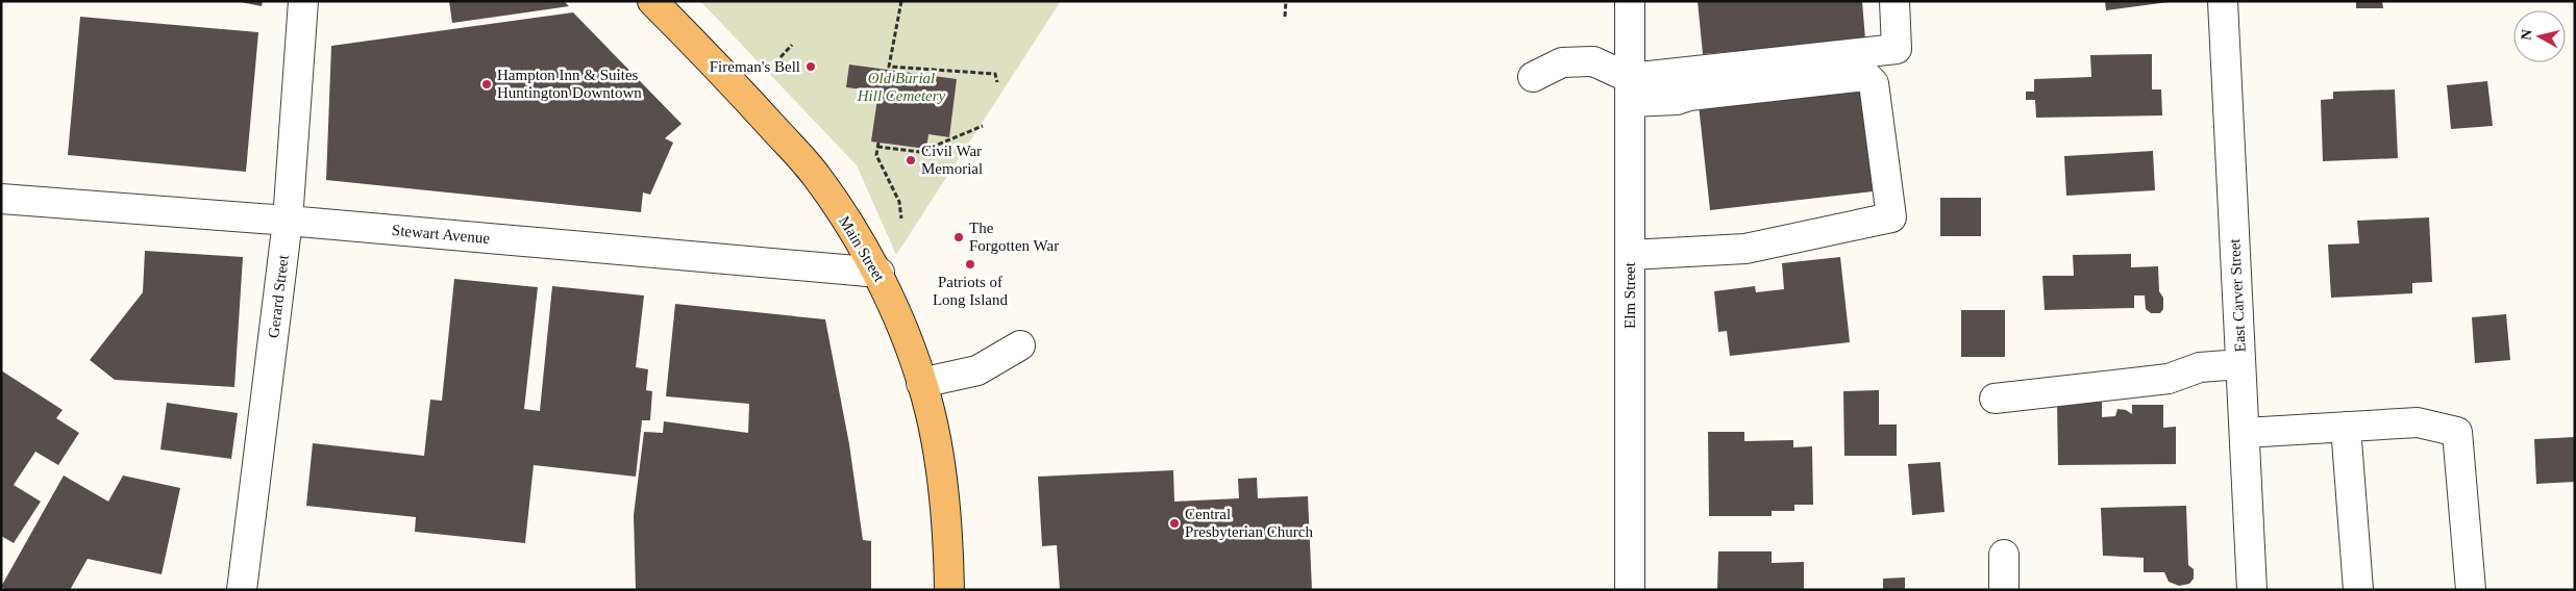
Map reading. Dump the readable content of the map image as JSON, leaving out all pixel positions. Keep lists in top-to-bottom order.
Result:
{
  "streets": {
    "main road": ["Main Street"],
    "street": [
      "Stewart Avenue",
      "Elm Street",
      "East Carver Street",
      "Gerard Street"
    ]
  },
  "crossings": [
    ["Stewart Avenue", "Main Street"],
    ["Stewart Avenue", "Gerard Street"]
  ],
  "parks": ["Old Burial Hill Cemetery"],
  "places": [
    "Fireman's Bell",
    "Hampton Inn & Suites Huntington Downtown",
    "Civil War Memorial",
    "The Forgotten War",
    "Patriots of Long Island",
    "Central Presbyterian Church"
  ],
  "north": "left"
}
